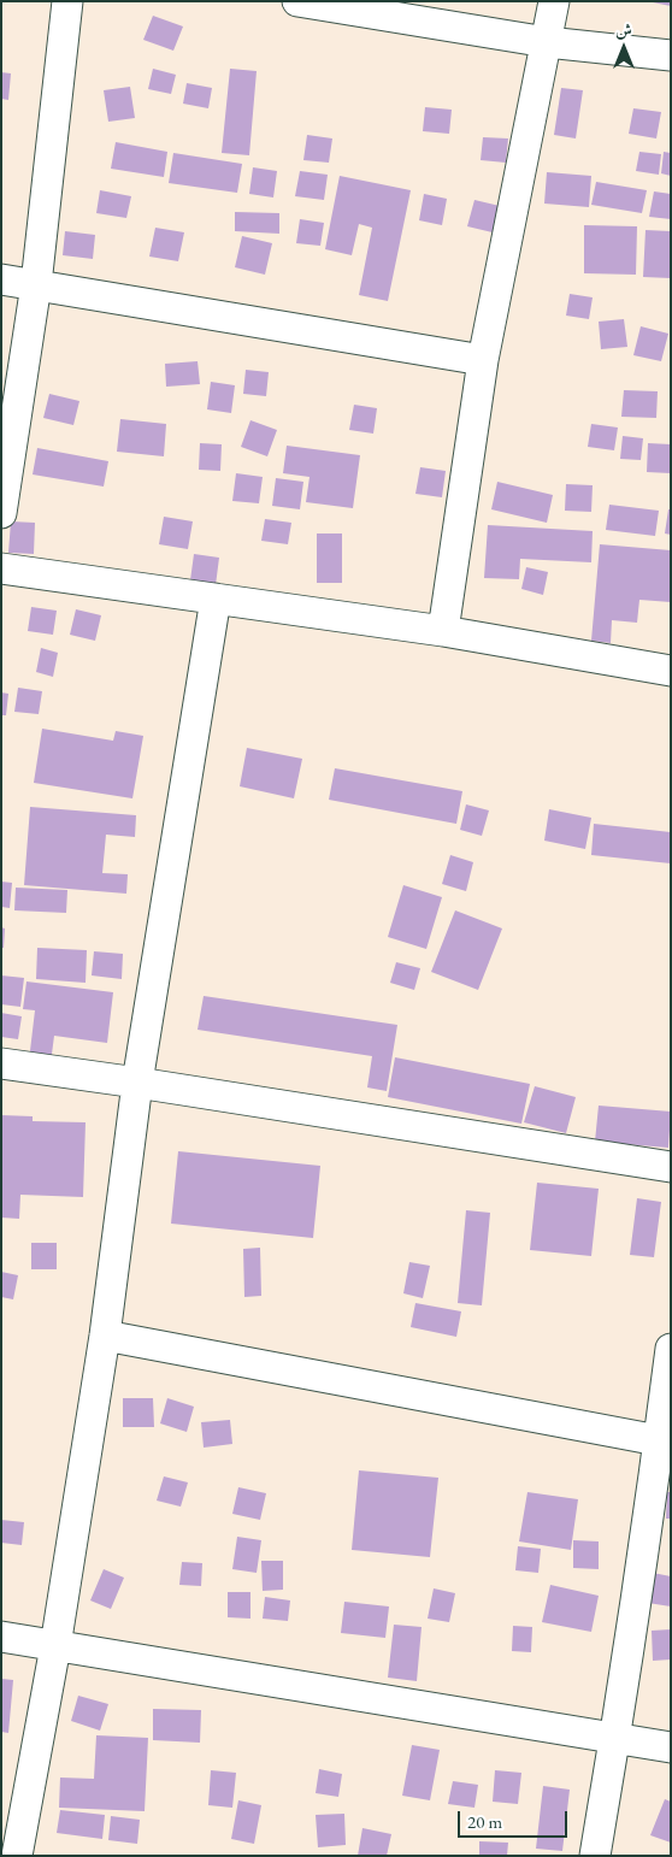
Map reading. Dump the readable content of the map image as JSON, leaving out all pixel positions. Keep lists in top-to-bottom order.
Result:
{
  "scale_bar": "20 m",
  "north": "top"
}
